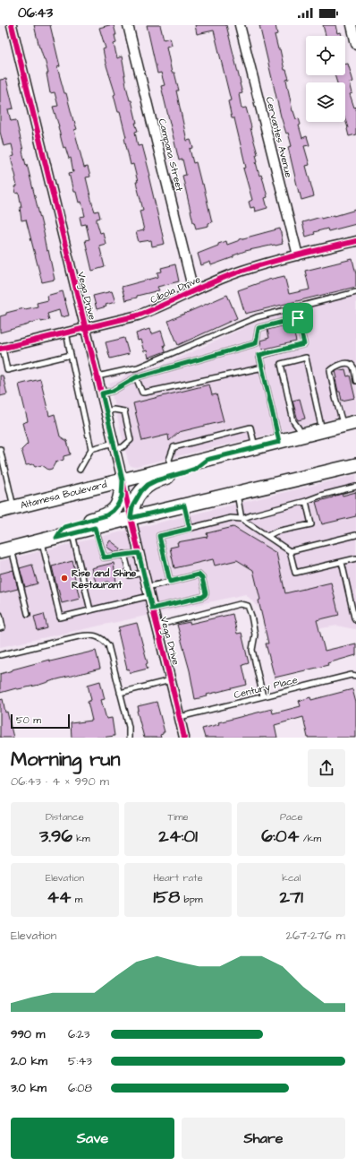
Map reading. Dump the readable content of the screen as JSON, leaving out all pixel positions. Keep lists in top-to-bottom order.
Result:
{
  "streets": {
    "main road": ["Altamesa Boulevard"],
    "street": [
      "Cervantes Avenue",
      "Campana Street",
      "Cibola Drive",
      "Vega Drive"
    ],
    "lane": ["Century Place"]
  },
  "crossings": [
    ["Cervantes Avenue", "Cibola Drive"],
    ["Campana Street", "Cibola Drive"],
    ["Cibola Drive", "Vega Drive"],
    ["Vega Drive", "Altamesa Boulevard"],
    ["Vega Drive", "Century Place"]
  ],
  "places": ["Rise and Shine Restaurant"],
  "scale_bar": "50 m",
  "page": {
    "status": "06:43",
    "scale": "50 m",
    "heading": ["Morning run", "06:43 · 4 × 990 m"],
    "stats": [
      ["Distance", "3.96 km"],
      ["Time", "24:01"],
      ["Pace", "6:04 /km"],
      ["Elevation", "44 m"],
      ["Heart rate", "158 bpm"],
      ["kcal", "271"]
    ],
    "chart": ["Elevation", "267–276 m"],
    "list": [
      {
        "name": "990 m",
        "note": "6:23"
      },
      {
        "name": "2.0 km",
        "note": "5:43"
      },
      {
        "name": "3.0 km",
        "note": "6:08"
      }
    ],
    "buttons": ["Save", "Share"]
  }
}
